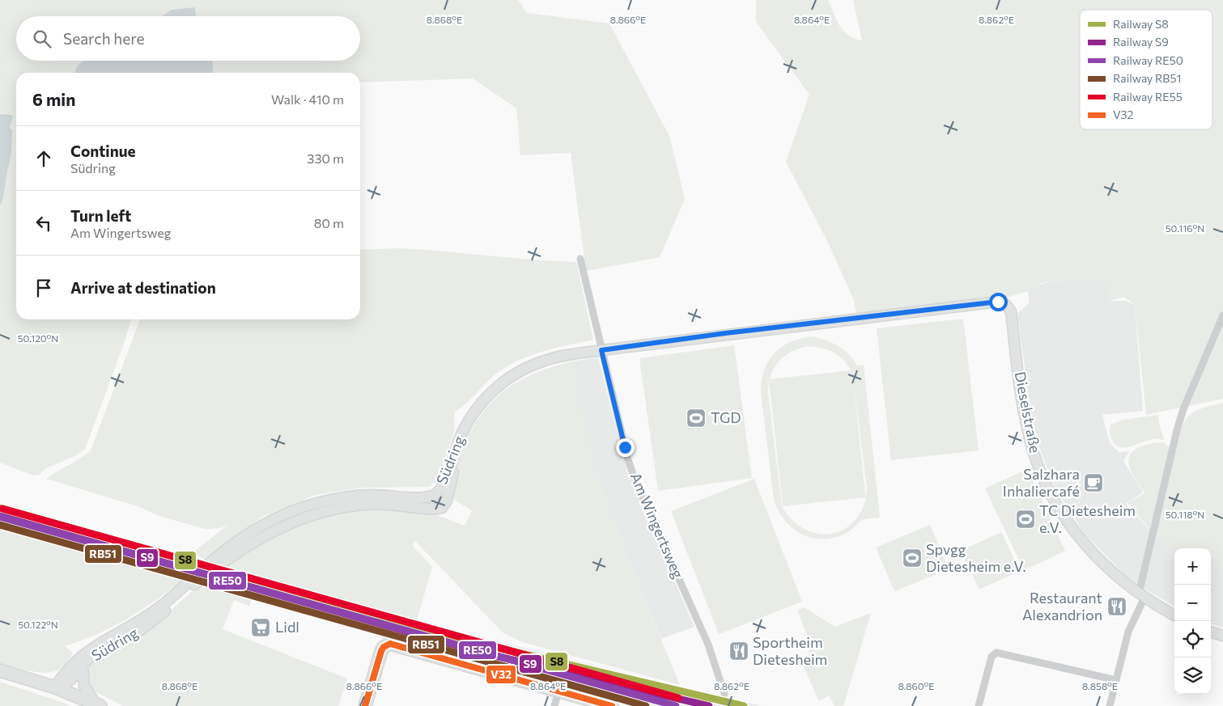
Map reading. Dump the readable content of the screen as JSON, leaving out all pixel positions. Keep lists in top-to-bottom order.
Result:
{
  "streets": {
    "street": ["Dieselstraße", "Südring", "Am Wingertsweg"]
  },
  "crossings": [
    ["Dieselstraße", "Südring"],
    ["Südring", "Am Wingertsweg"]
  ],
  "places": {
    "sports": ["TGD", "TC Dietesheim e.V.", "Spvgg Dietesheim e.V."],
    "cafe": ["Salzhara Inhaliercafé"],
    "restaurant": ["Restaurant Alexandrion", "Sportheim Dietesheim"],
    "supermarket": ["Lidl"]
  },
  "lines": [
    "rail line S8",
    "rail line RE55",
    "rail line S9",
    "rail line RE50",
    "rail line RB51",
    "transit line V32"
  ],
  "legend": [
    "Railway S8",
    "Railway S9",
    "Railway RE50",
    "Railway RB51",
    "Railway RE55",
    "V32"
  ],
  "page": {
    "search": "Search here",
    "heading": ["6 min", "Walk · 410 m"],
    "list": [
      ["Continue", "Südring", "330 m"],
      ["Turn left", "Am Wingertsweg", "80 m"],
      "Arrive at destination"
    ],
    "map_buttons": ["+", "−"]
  },
  "coordinates": [
    "8.868°E",
    "8.866°E",
    "8.864°E",
    "8.862°E",
    "50.116°N",
    "50.120°N",
    "50.118°N",
    "50.122°N",
    "8.860°E",
    "8.858°E"
  ]
}
